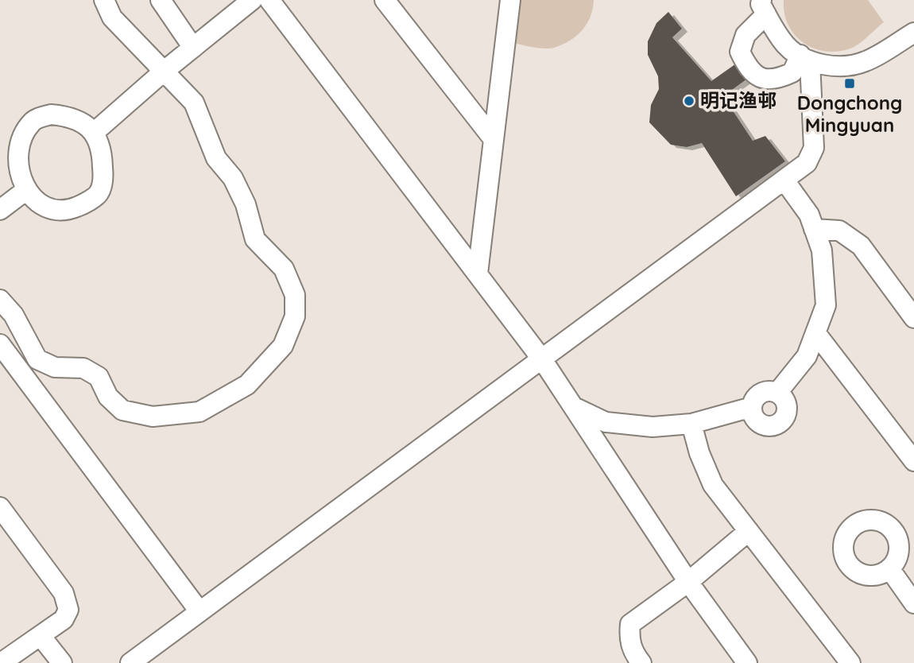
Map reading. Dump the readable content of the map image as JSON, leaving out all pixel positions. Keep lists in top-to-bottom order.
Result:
{
  "places": {
    "transit": ["Dongchong Mingyuan"],
    "other": ["明记渔邨"]
  }
}
